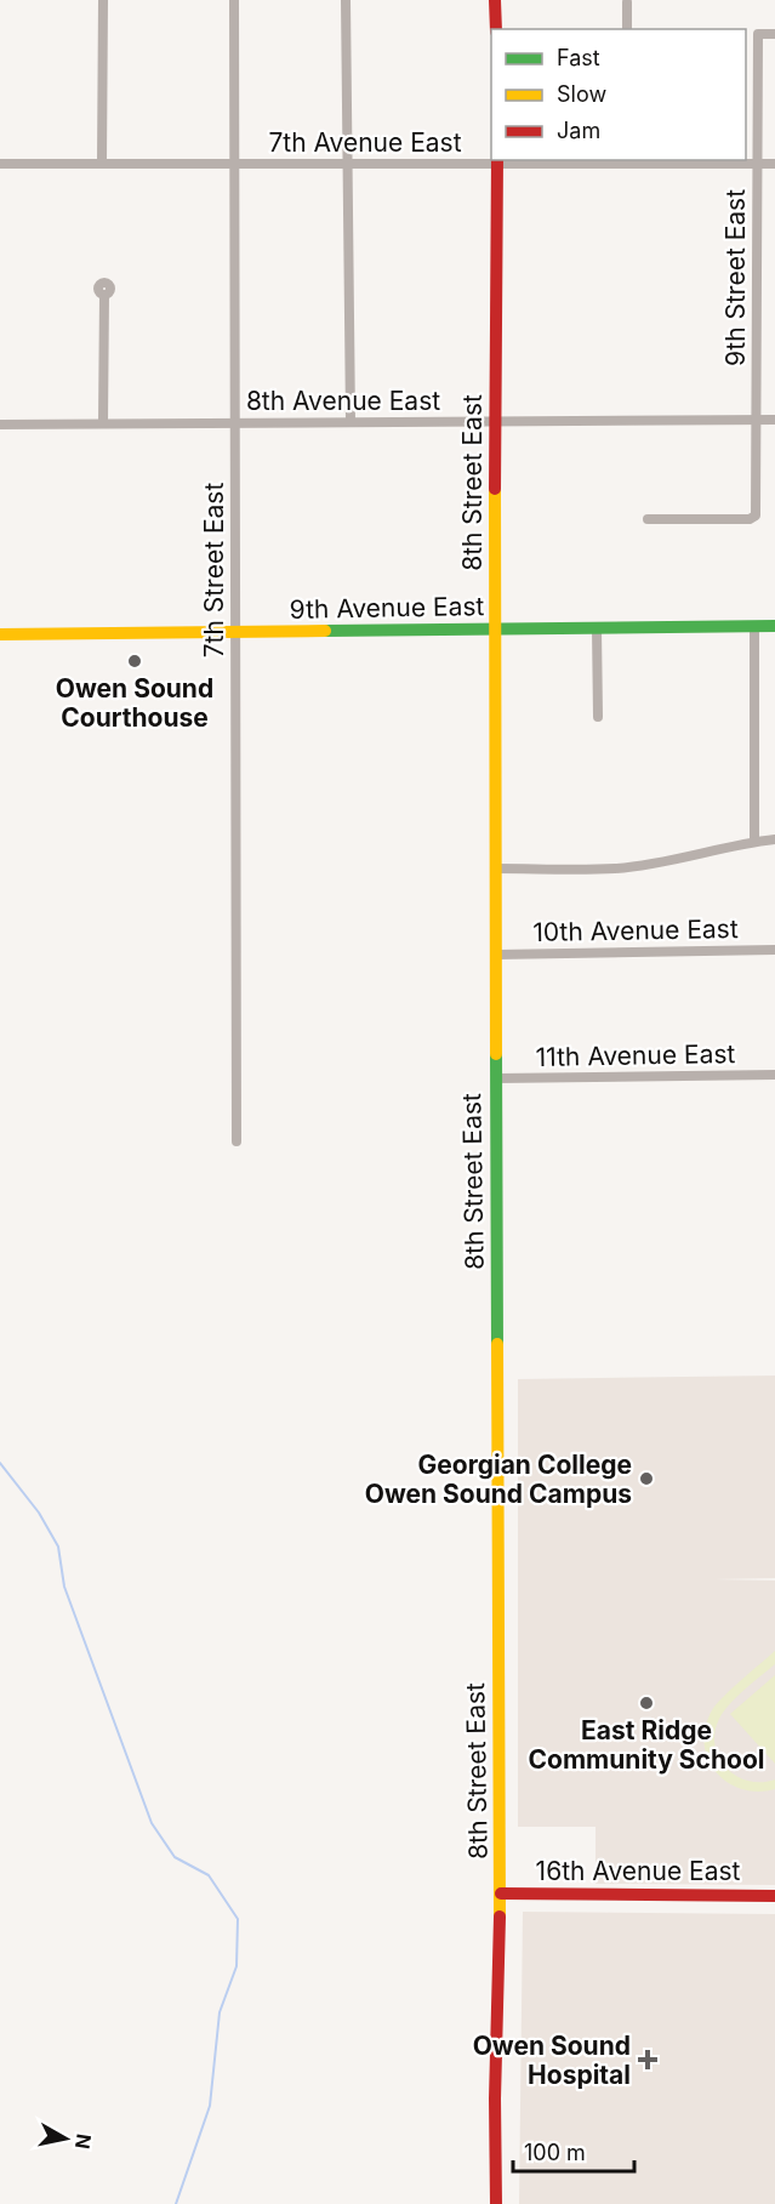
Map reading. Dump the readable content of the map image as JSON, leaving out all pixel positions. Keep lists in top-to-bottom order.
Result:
{
  "streets": {
    "main road": ["8th Street East", "9th Avenue East", "16th Avenue East"],
    "street": [
      "7th Avenue East",
      "9th Street East",
      "8th Avenue East",
      "7th Street East",
      "10th Avenue East",
      "11th Avenue East"
    ]
  },
  "crossings": [
    ["7th Avenue East", "9th Street East"],
    ["7th Avenue East", "8th Street East"],
    ["7th Avenue East", "7th Street East"],
    ["9th Street East", "8th Avenue East"],
    ["8th Avenue East", "8th Street East"],
    ["8th Avenue East", "7th Street East"],
    ["8th Street East", "9th Avenue East"],
    ["8th Street East", "10th Avenue East"],
    ["8th Street East", "11th Avenue East"],
    ["8th Street East", "16th Avenue East"],
    ["7th Street East", "9th Avenue East"]
  ],
  "places": {
    "other": ["Owen Sound Courthouse", "Georgian College Owen Sound Campus", "East Ridge Community School"],
    "health": ["Owen Sound Hospital"]
  },
  "legend": ["Fast", "Slow", "Jam"],
  "scale_bar": "100 m",
  "north": "right"
}
